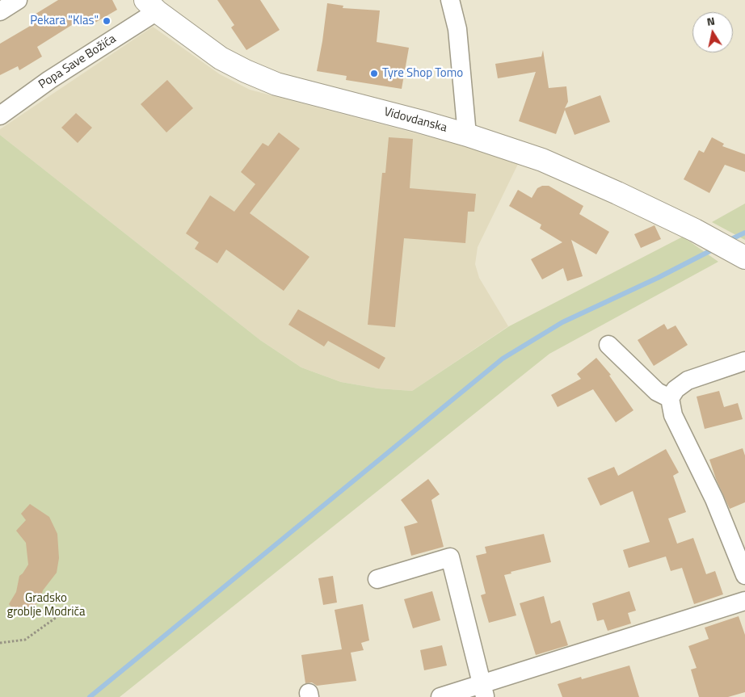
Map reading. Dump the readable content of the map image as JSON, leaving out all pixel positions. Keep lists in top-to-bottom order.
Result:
{
  "streets": {
    "main road": ["Vidovdanska"],
    "street": ["Popa Save Božića"]
  },
  "crossings": [
    ["Popa Save Božića", "Vidovdanska"]
  ],
  "parks": ["Gradsko groblje Modriča"],
  "places": ["Pekara \"Klas\"", "Tyre Shop Tomo"],
  "north": "top"
}
